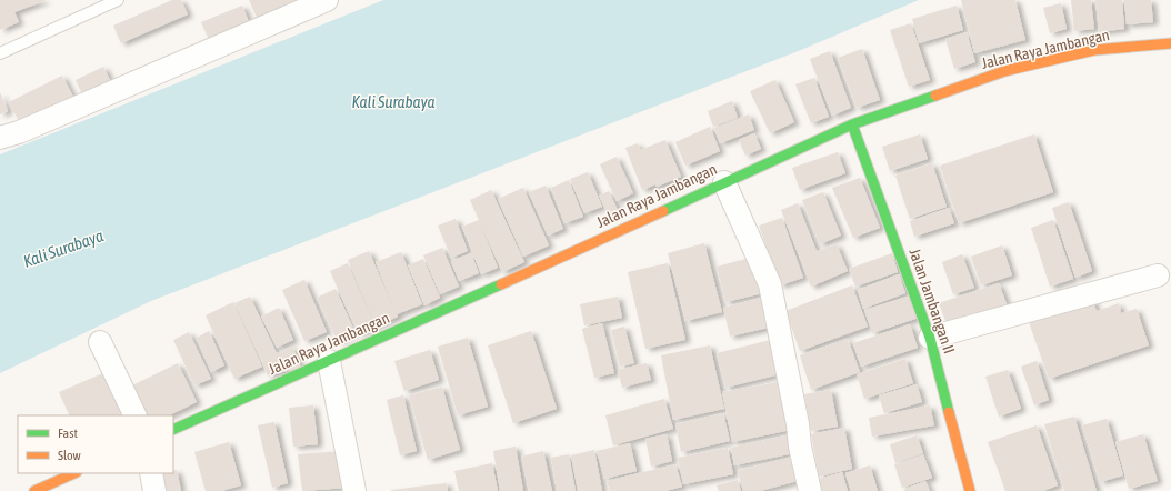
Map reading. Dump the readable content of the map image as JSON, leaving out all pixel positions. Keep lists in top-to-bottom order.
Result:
{
  "streets": {
    "main road": ["Jalan Raya Jambangan", "Jalan Jambangan II"]
  },
  "crossings": [
    ["Jalan Raya Jambangan", "Jalan Jambangan II"]
  ],
  "water": ["Kali Surabaya"],
  "legend": ["Fast", "Slow"]
}
